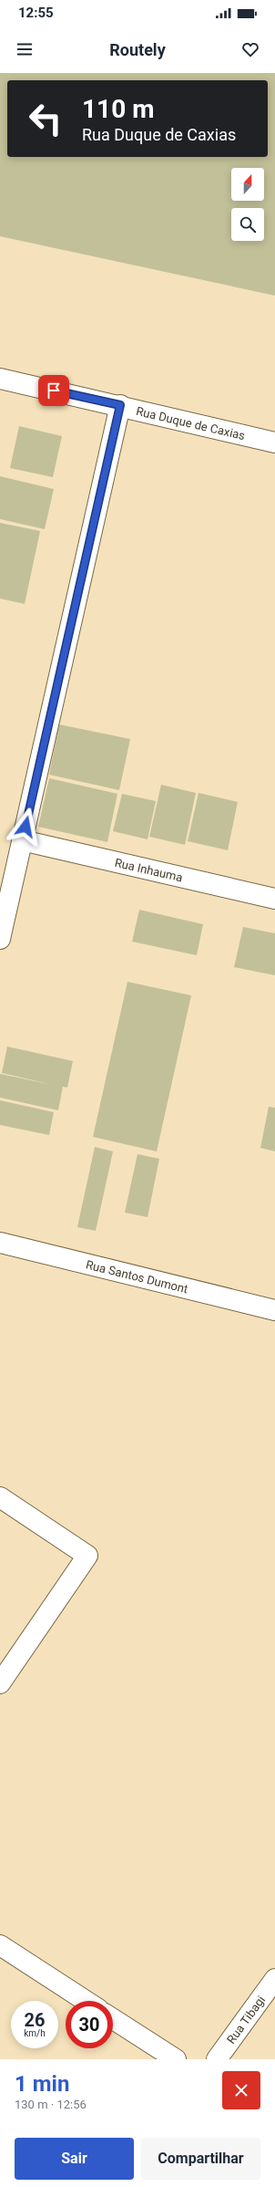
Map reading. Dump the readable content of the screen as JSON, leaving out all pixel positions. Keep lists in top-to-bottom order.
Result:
{
  "streets": {
    "street": [
      "Rua Duque de Caxias",
      "Rua Inhauma",
      "Rua Santos Dumont",
      "Rua Tibagi"
    ]
  },
  "north": "top",
  "page": {
    "status": "12:55",
    "header": "Routely",
    "turn": ["110 m", "Rua Duque de Caxias"],
    "speed": "26 km/h",
    "limit": "30",
    "heading": ["1 min", "130 m · 12:56"],
    "buttons": ["Sair", "Compartilhar"]
  }
}
